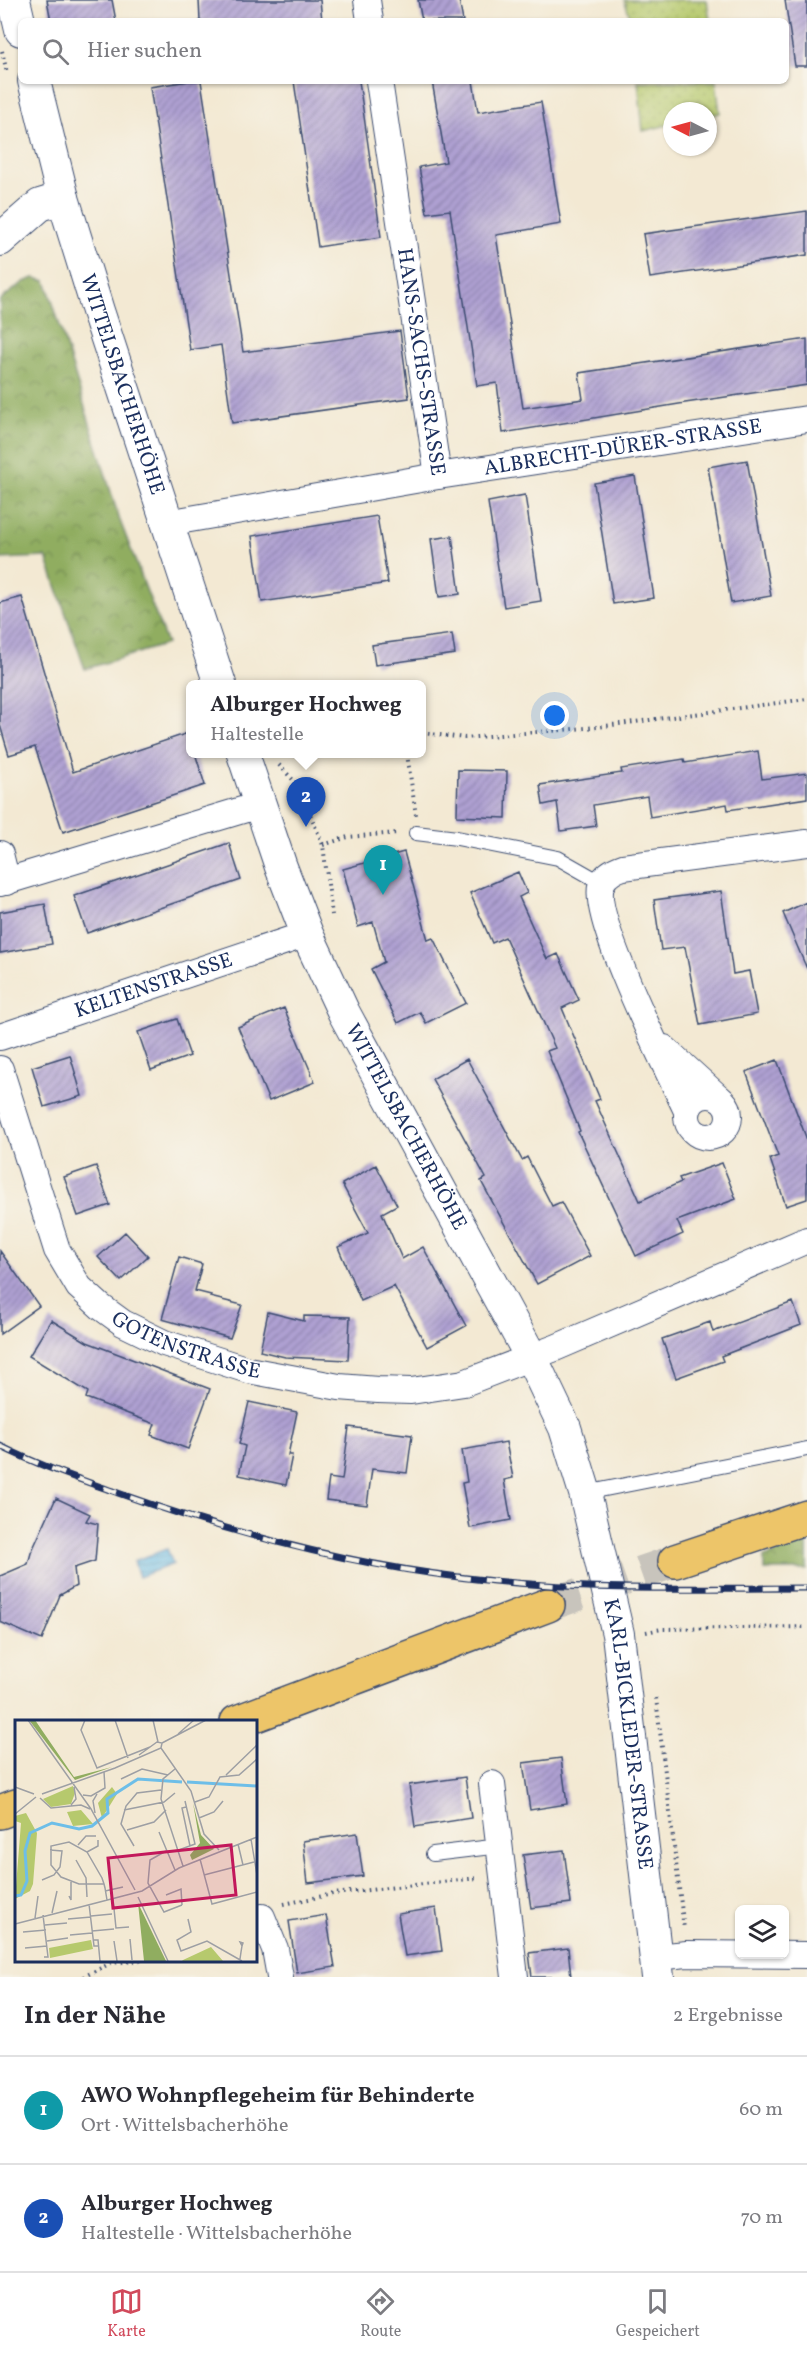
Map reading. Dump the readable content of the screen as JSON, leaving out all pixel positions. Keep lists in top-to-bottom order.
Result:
{
  "streets": {
    "street": [
      "HANS-SACHS-STRASSE",
      "WITTELSBACHERHÖHE",
      "ALBRECHT-DÜRER-STRASSE",
      "KELTENSTRASSE",
      "GOTENSTRASSE",
      "KARL-BICKLEDER-STRASSE"
    ]
  },
  "crossings": [
    ["HANS-SACHS-STRASSE", "WITTELSBACHERHÖHE"],
    ["HANS-SACHS-STRASSE", "ALBRECHT-DÜRER-STRASSE"],
    ["WITTELSBACHERHÖHE", "KELTENSTRASSE"],
    ["WITTELSBACHERHÖHE", "GOTENSTRASSE"],
    ["WITTELSBACHERHÖHE", "KARL-BICKLEDER-STRASSE"]
  ],
  "north": "left",
  "page": {
    "search": "Hier suchen",
    "popup": ["Alburger Hochweg", "Haltestelle"],
    "pins": ["2", "1"],
    "heading": ["In der Nähe", "2 Ergebnisse"],
    "list": [
      {
        "mark": "1",
        "name": "AWO Wohnpflegeheim für Behinderte",
        "note": "Ort · Wittelsbacherhöhe",
        "value": "60 m"
      },
      {
        "mark": "2",
        "name": "Alburger Hochweg",
        "note": "Haltestelle · Wittelsbacherhöhe",
        "value": "70 m"
      }
    ],
    "nav": ["Karte", "Route", "Gespeichert"]
  }
}
